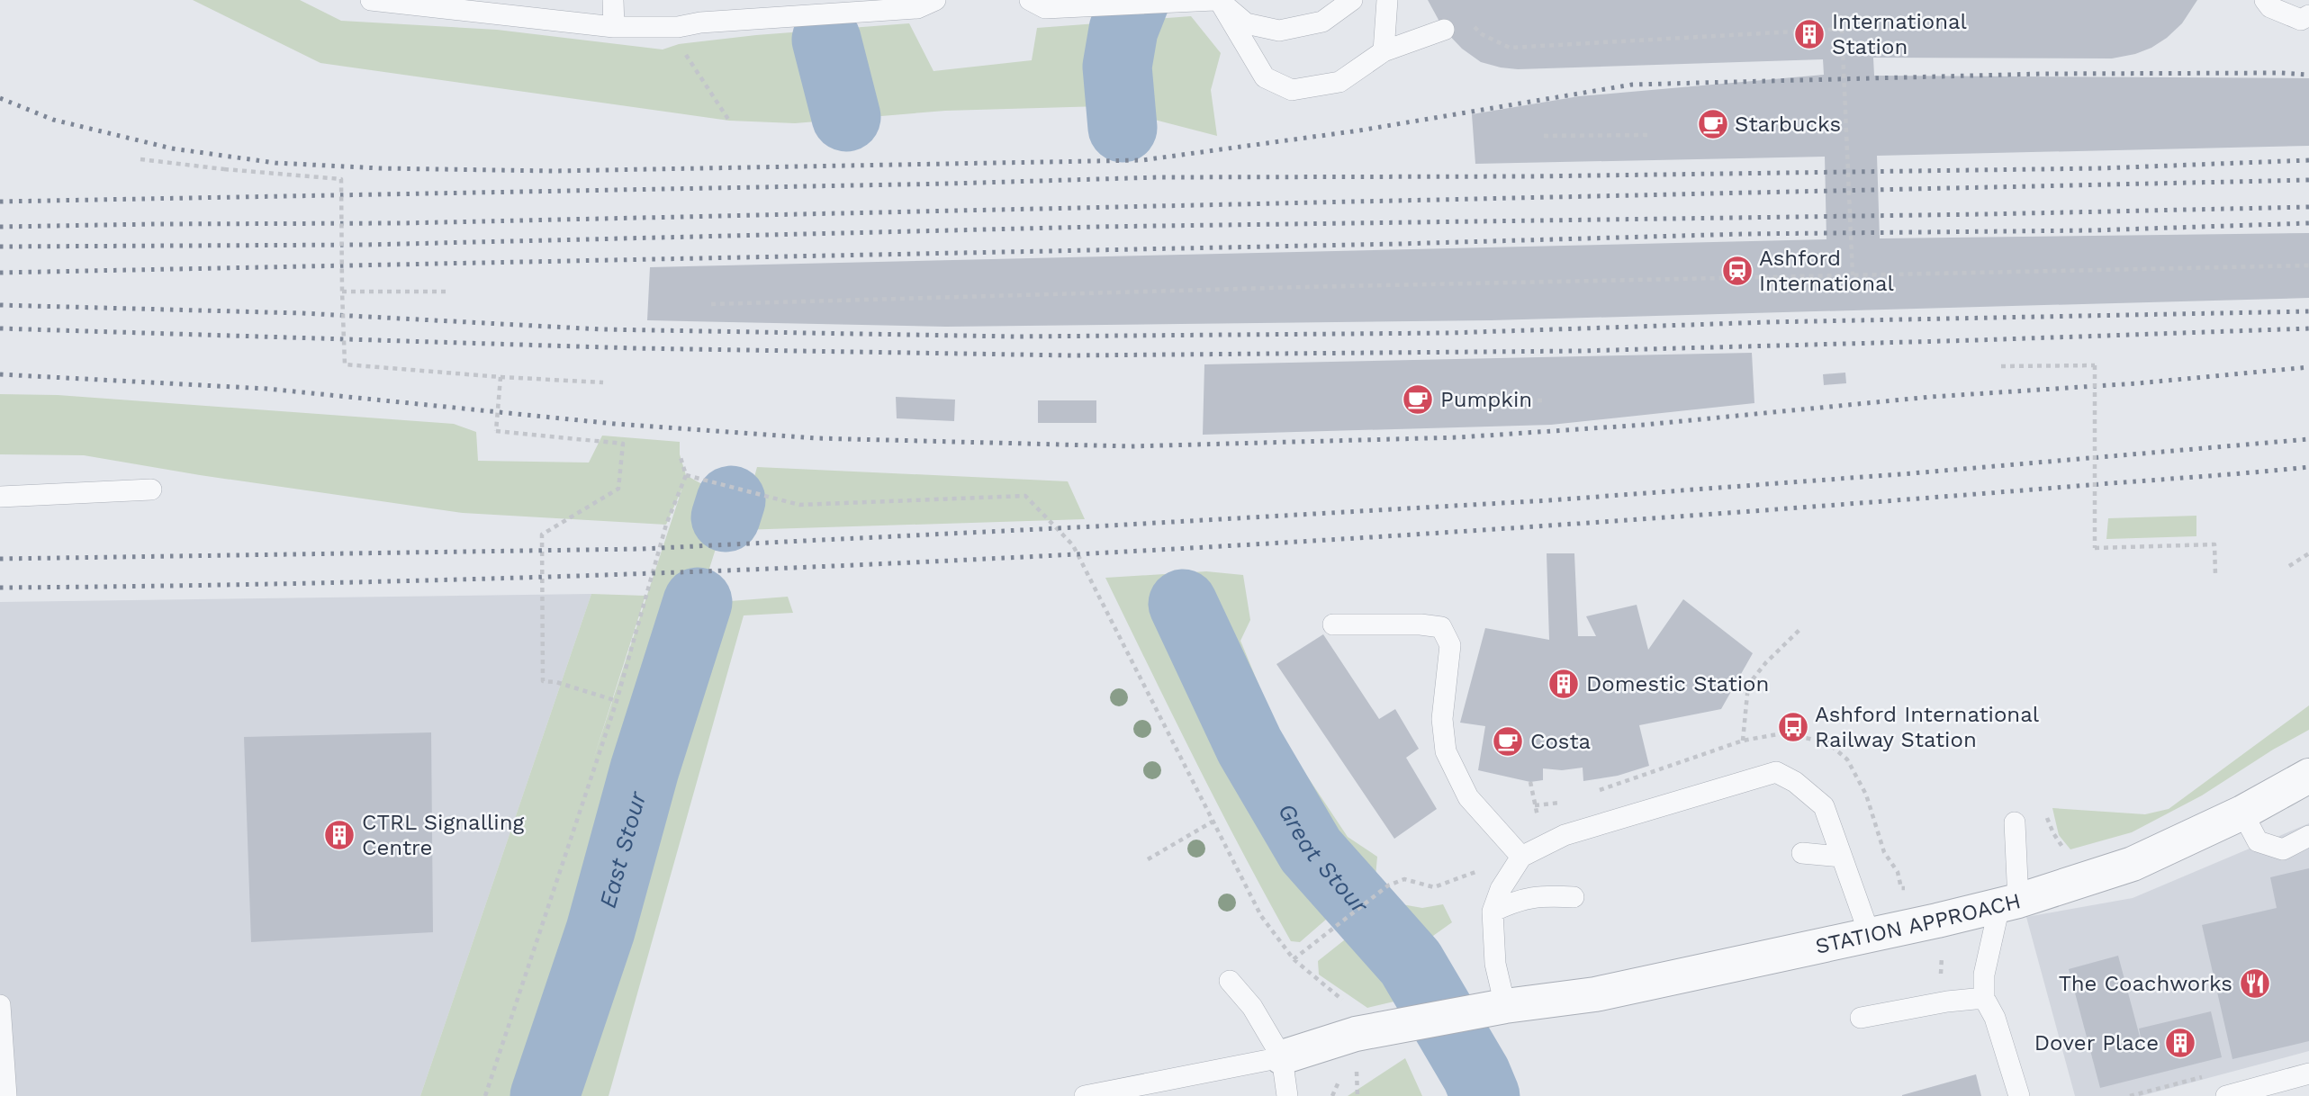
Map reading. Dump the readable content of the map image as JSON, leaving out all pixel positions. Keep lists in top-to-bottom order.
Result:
{
  "streets": {
    "street": ["STATION APPROACH"]
  },
  "water": ["East Stour", "Great Stour"],
  "places": {
    "building": [
      "International Station",
      "Domestic Station",
      "CTRL Signalling Centre",
      "Dover Place"
    ],
    "cafe": ["Starbucks", "Pumpkin", "Costa"],
    "station": ["Ashford International"],
    "bus stop": ["Ashford International Railway Station"],
    "restaurant": ["The Coachworks"]
  }
}
